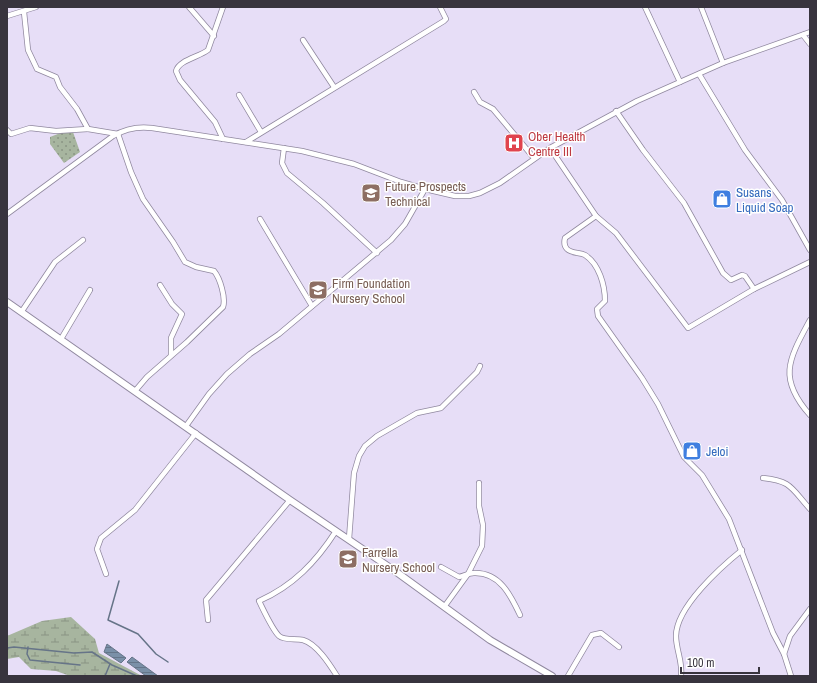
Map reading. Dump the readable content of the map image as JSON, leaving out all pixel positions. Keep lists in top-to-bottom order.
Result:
{
  "places": {
    "hospital": ["Ober Health Centre III"],
    "school or university": ["Future Prospects Technical", "Firm Foundation Nursery School", "Farrella Nursery School"],
    "shop": ["Susans Liquid Soap", "Jeloi"]
  },
  "scale_bar": "100 m"
}
